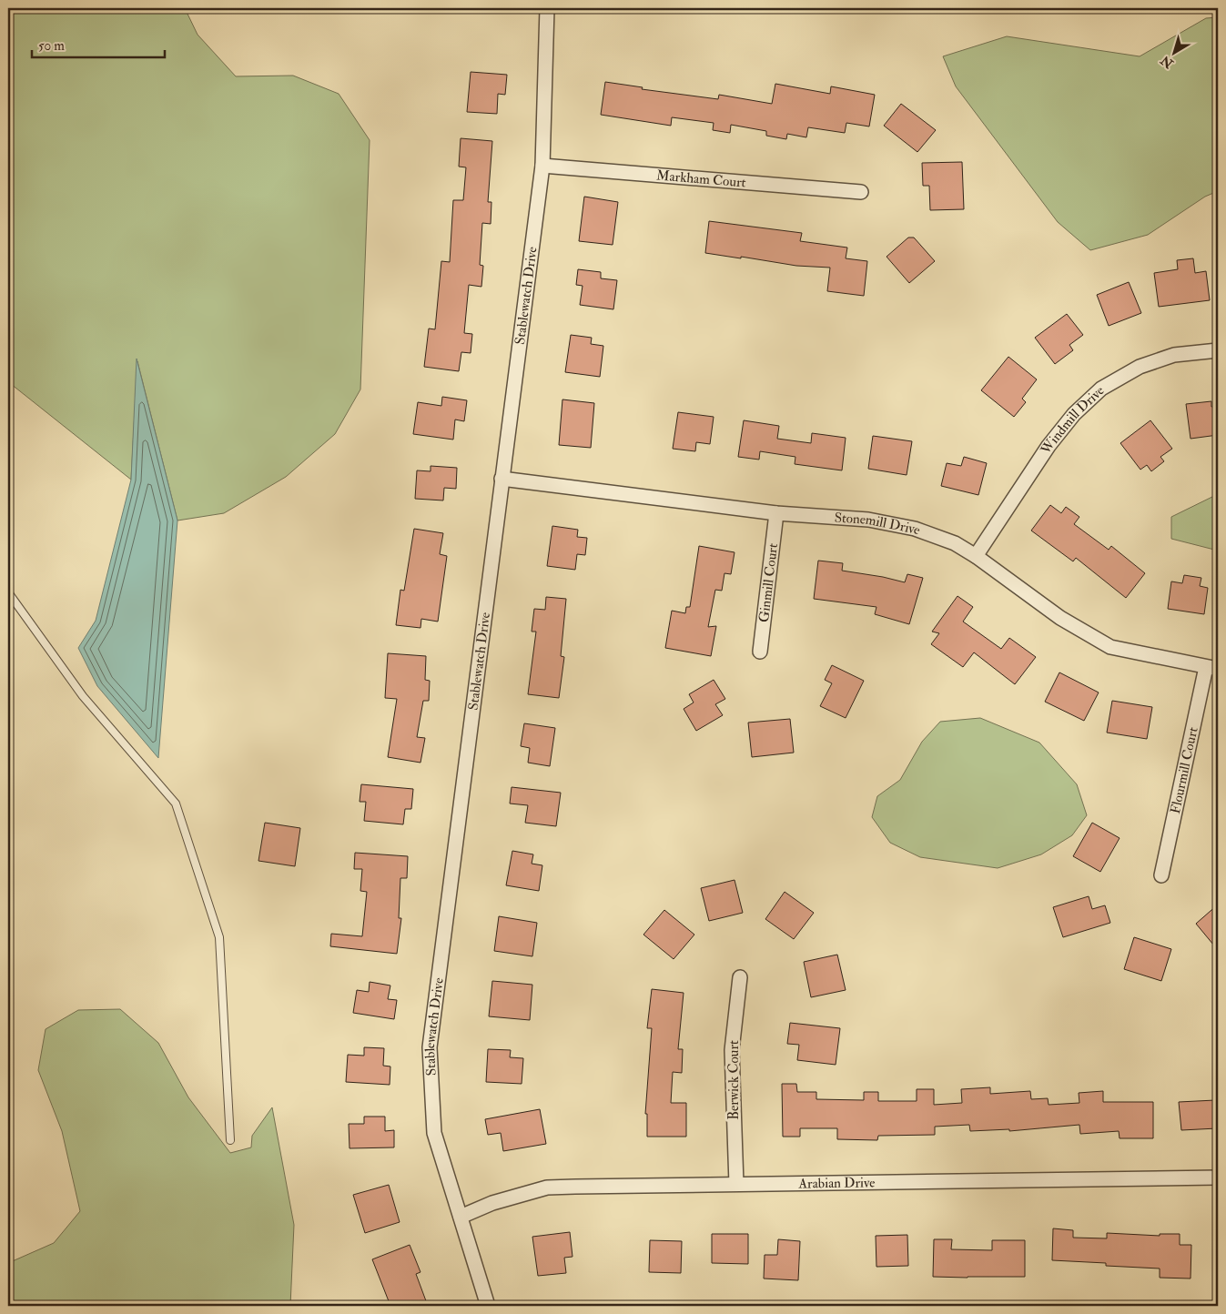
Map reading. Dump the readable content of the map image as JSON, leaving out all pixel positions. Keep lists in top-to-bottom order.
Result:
{
  "streets": {
    "street": [
      "Markham Court",
      "Stablewatch Drive",
      "Windmill Drive",
      "Stonemill Drive",
      "Ginmill Court",
      "Flourmill Court",
      "Berwick Court",
      "Arabian Drive"
    ]
  },
  "crossings": [
    ["Markham Court", "Stablewatch Drive"],
    ["Stablewatch Drive", "Stonemill Drive"],
    ["Stablewatch Drive", "Arabian Drive"],
    ["Windmill Drive", "Stonemill Drive"],
    ["Stonemill Drive", "Ginmill Court"],
    ["Stonemill Drive", "Flourmill Court"],
    ["Berwick Court", "Arabian Drive"]
  ],
  "scale_bar": "50 m",
  "north": "bottom left"
}
